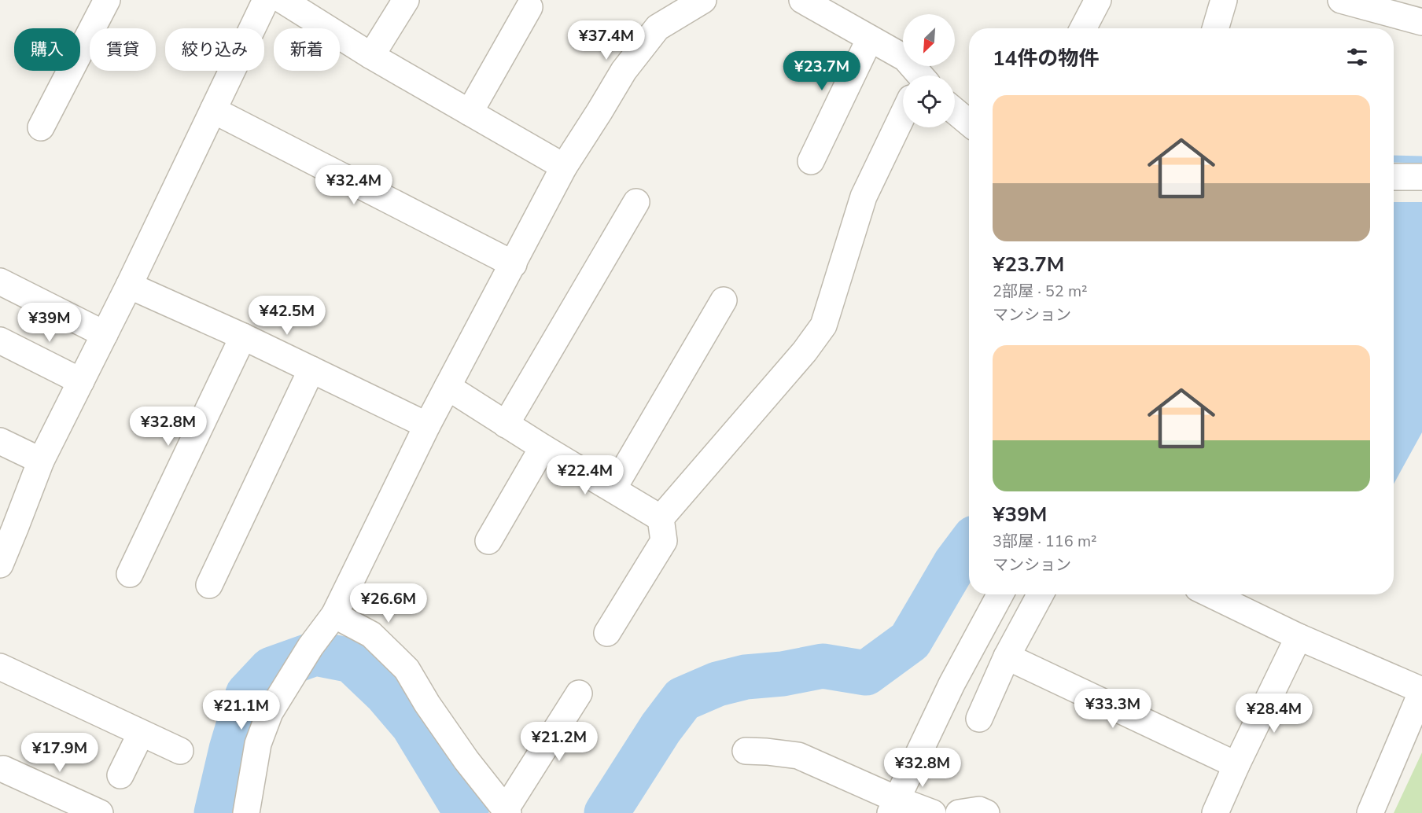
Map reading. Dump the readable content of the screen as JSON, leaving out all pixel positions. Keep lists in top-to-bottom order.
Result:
{
  "north": "bottom left",
  "page": {
    "price": [
      "¥37.4M",
      "¥23.7M",
      "¥32.4M",
      "¥42.5M",
      "¥39M",
      "¥32.8M",
      "¥22.4M",
      "¥26.6M",
      "¥33.3M",
      "¥21.1M",
      "¥28.4M",
      "¥21.2M",
      "¥17.9M",
      "¥32.8M"
    ],
    "chip": [
      "購入",
      "賃貸",
      "絞り込み",
      "新着"
    ],
    "heading": "14件の物件",
    "list": [
      {
        "name": "¥23.7M",
        "note": "2部屋 · 52 m² · マンション"
      },
      {
        "name": "¥39M",
        "note": "3部屋 · 116 m² · マンション"
      }
    ]
  }
}
